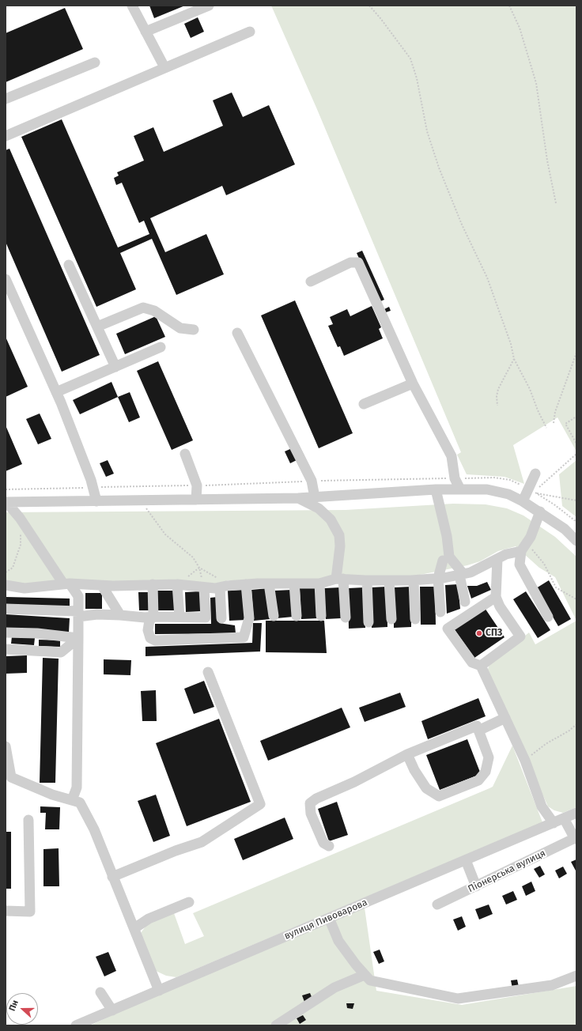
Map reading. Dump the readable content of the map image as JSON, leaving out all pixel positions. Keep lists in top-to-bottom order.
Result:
{
  "streets": {
    "street": ["Піонерська вулиця", "вулиця Пивоварова"]
  },
  "places": ["СПЗ"],
  "north": "left"
}
